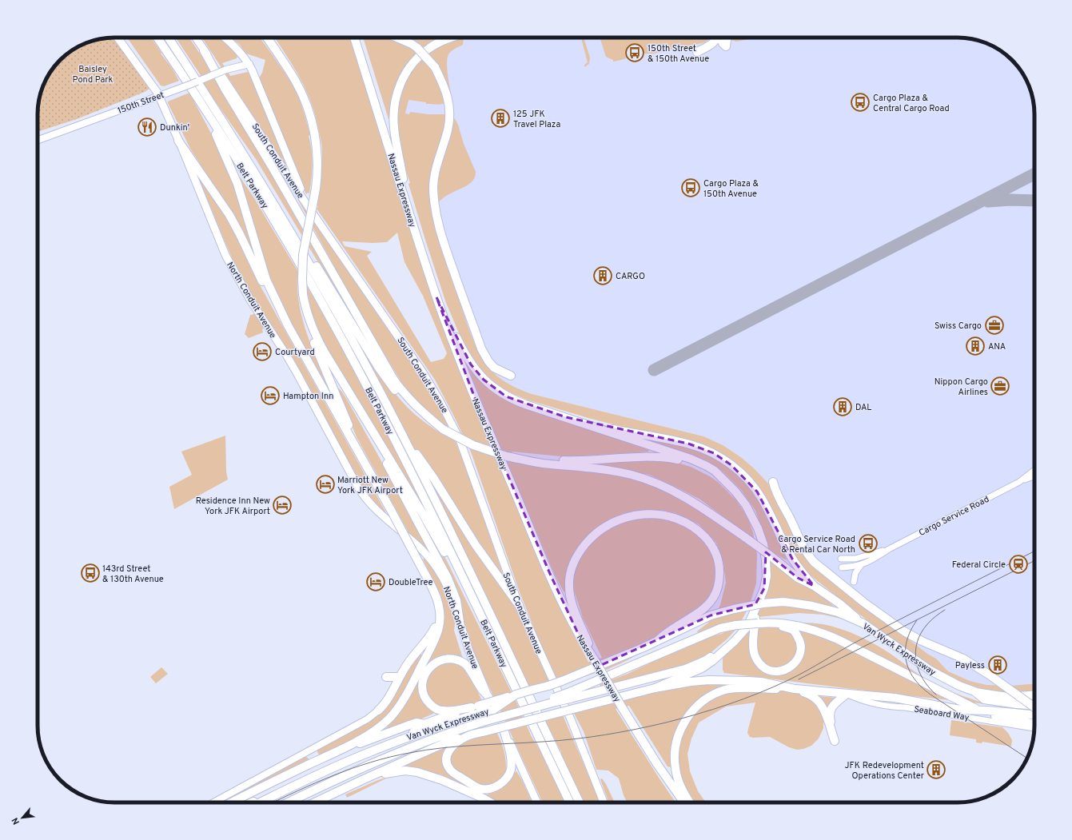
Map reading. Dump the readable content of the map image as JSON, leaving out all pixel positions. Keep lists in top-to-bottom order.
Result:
{
  "streets": {
    "highway": ["Belt Parkway", "Nassau Expressway", "Van Wyck Expressway"],
    "main road": ["150th Street", "South Conduit Avenue", "North Conduit Avenue"],
    "street": ["Cargo Service Road", "Seaboard Way"]
  },
  "crossings": [
    ["150th Street", "North Conduit Avenue"]
  ],
  "parks": ["Baisley Pond Park"],
  "places": {
    "bus stop": [
      "150th Street & 150th Avenue",
      "Cargo Plaza & Central Cargo Road",
      "Cargo Plaza & 150th Avenue",
      "Cargo Service Road & Rental Car North",
      "143rd Street & 130th Avenue"
    ],
    "building": [
      "125 JFK Travel Plaza",
      "CARGO",
      "ANA",
      "DAL",
      "Payless",
      "JFK Redevelopment Operations Center"
    ],
    "restaurant": ["Dunkin'"],
    "office": ["Swiss Cargo", "Nippon Cargo Airlines"],
    "hotel": [
      "Courtyard",
      "Hampton Inn",
      "Marriott New York JFK Airport",
      "Residence Inn New York JFK Airport",
      "DoubleTree"
    ],
    "station": ["Federal Circle"]
  },
  "north": "bottom left"
}
